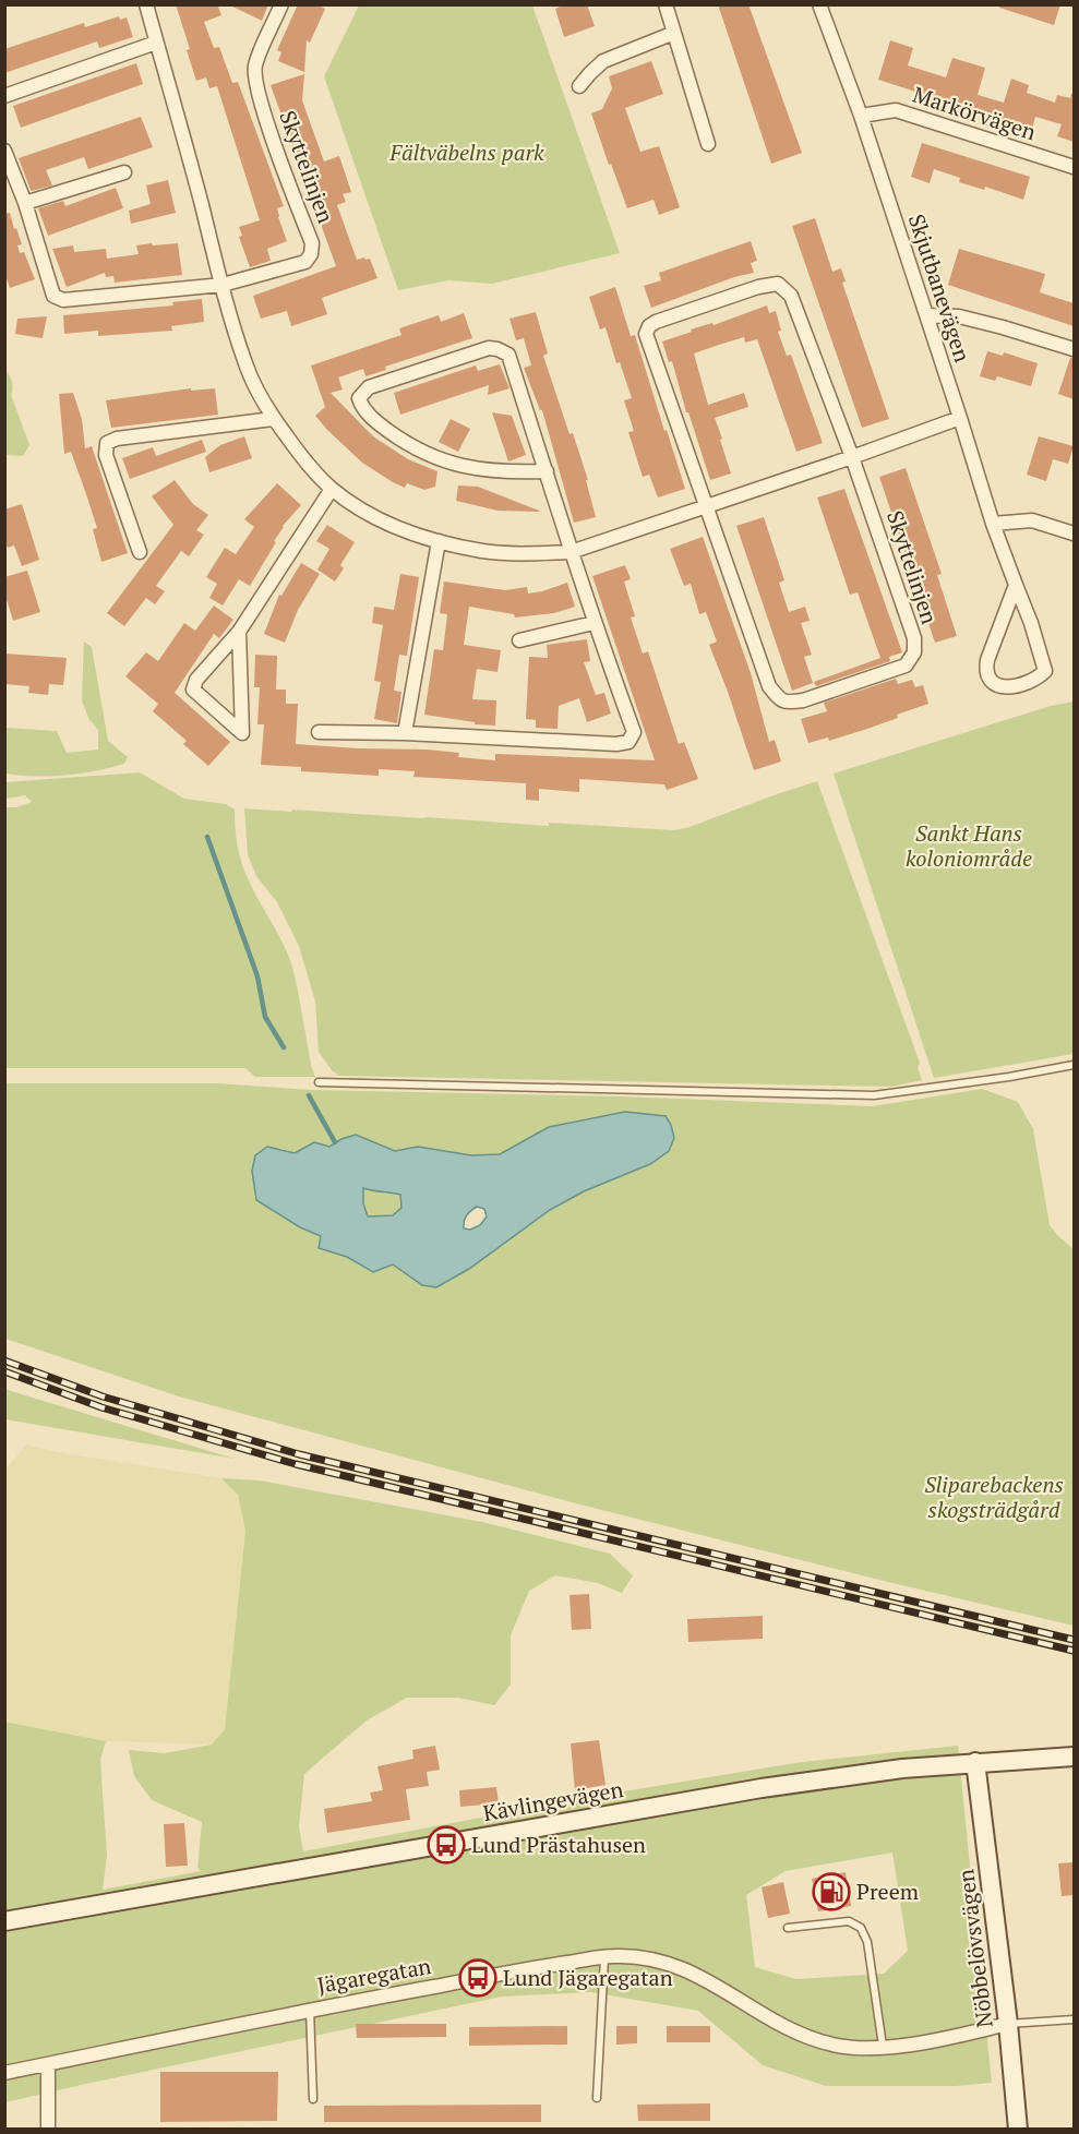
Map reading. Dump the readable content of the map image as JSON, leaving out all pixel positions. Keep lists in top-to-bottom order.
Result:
{
  "streets": {
    "main road": ["Kävlingevägen", "Nöbbelövsvägen"],
    "street": [
      "Markörvägen",
      "Skyttelinjen",
      "Skjutbanevägen",
      "Jägaregatan"
    ]
  },
  "crossings": [
    ["Markörvägen", "Skjutbanevägen"],
    ["Kävlingevägen", "Nöbbelövsvägen"],
    ["Nöbbelövsvägen", "Jägaregatan"]
  ],
  "parks": ["Fältväbelns park", "Sankt Hans koloniområde", "Sliparebackens skogsträdgård"],
  "places": {
    "bus stop": ["Lund Prästahusen", "Lund Jägaregatan"],
    "fuel station": ["Preem"]
  }
}
